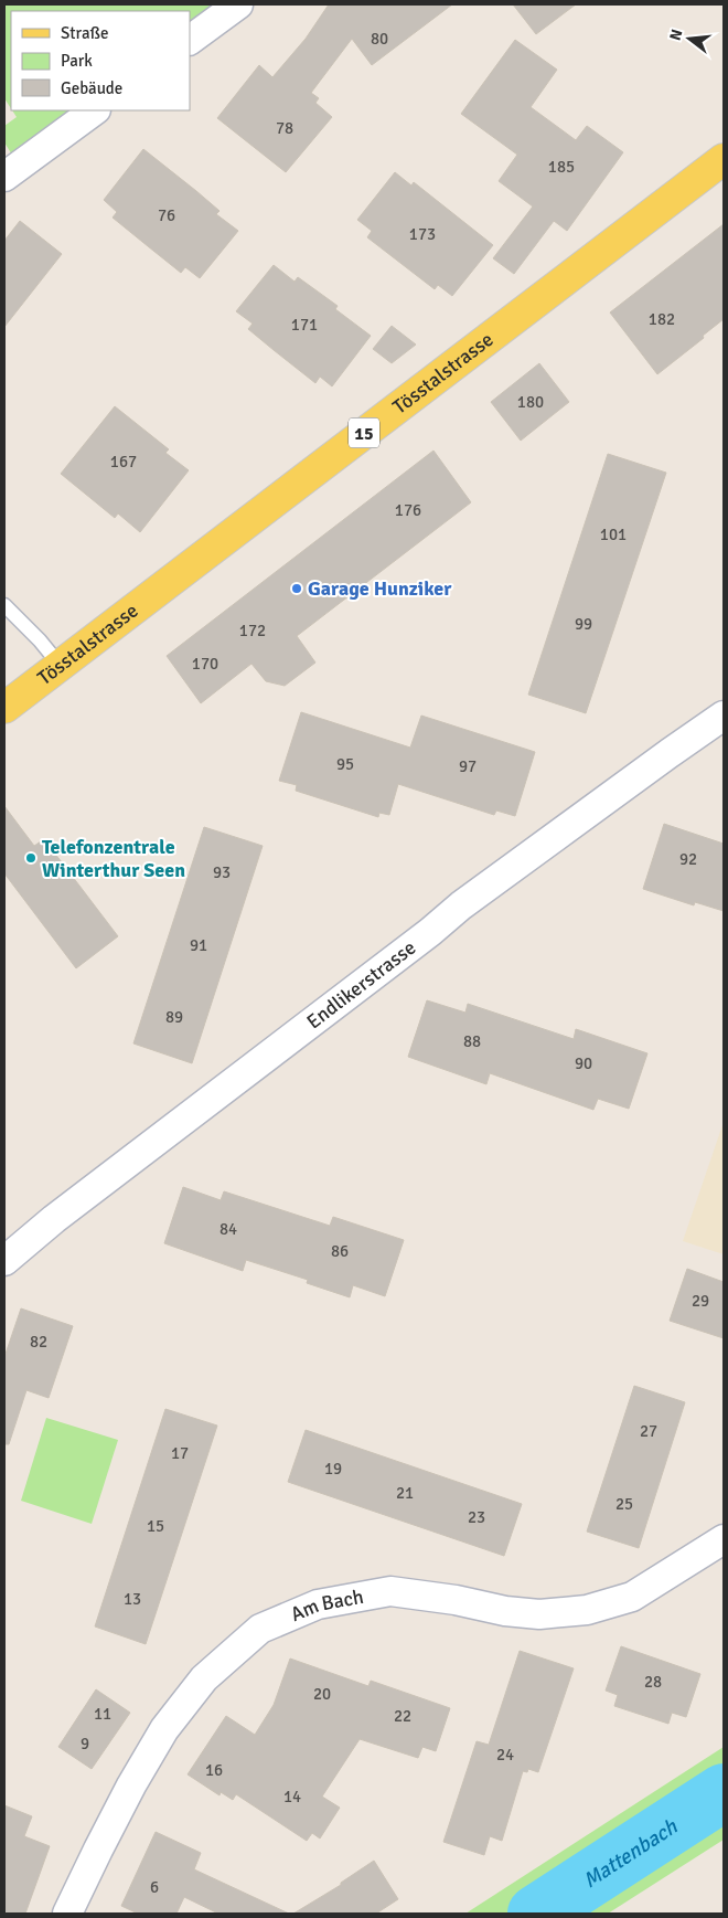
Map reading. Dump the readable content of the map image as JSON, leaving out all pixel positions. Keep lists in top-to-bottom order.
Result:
{
  "streets": {
    "main road": ["Tösstalstrasse", "15"],
    "street": ["Endlikerstrasse", "Am Bach"]
  },
  "water": ["Mattenbach"],
  "places": ["Garage Hunziker", "Telefonzentrale Winterthur Seen"],
  "house_numbers": [
    "80",
    "78",
    "185",
    "76",
    "173",
    "182",
    "171",
    "180",
    "167",
    "176",
    "101",
    "99",
    "172",
    "170",
    "95",
    "97",
    "92",
    "93",
    "91",
    "89",
    "88",
    "90",
    "84",
    "86",
    "29",
    "82",
    "27",
    "17",
    "19",
    "21",
    "25",
    "23",
    "15",
    "13",
    "28",
    "20",
    "11",
    "22",
    "9",
    "24",
    "16",
    "14",
    "6"
  ],
  "legend": ["Straße", "Park", "Gebäude"],
  "north": "left"
}
